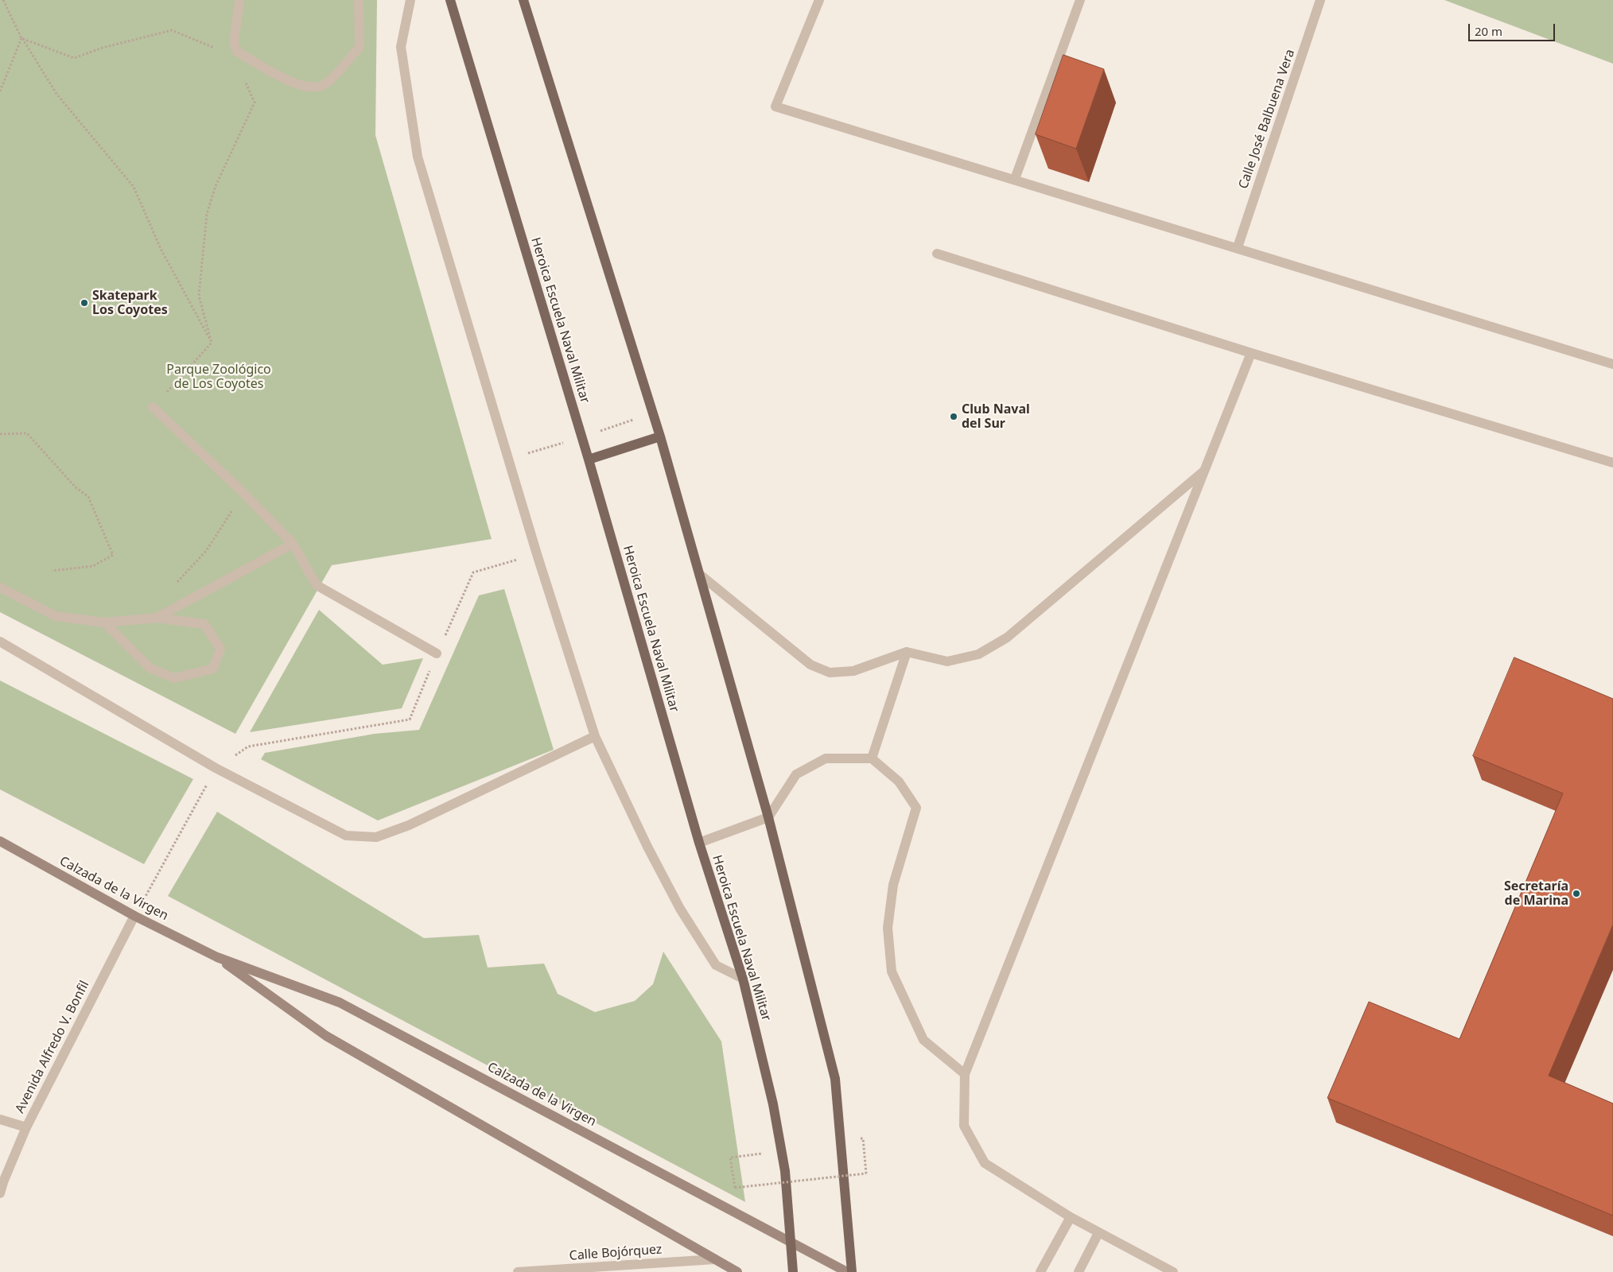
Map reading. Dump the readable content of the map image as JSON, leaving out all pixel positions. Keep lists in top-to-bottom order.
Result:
{
  "streets": {
    "main road": ["Heroica Escuela Naval Militar", "Calzada de la Virgen"],
    "street": ["Calle José Balbuena Vera", "Avenida Alfredo V. Bonfil", "Calle Bojórquez"]
  },
  "crossings": [
    ["Heroica Escuela Naval Militar", "Calzada de la Virgen"],
    ["Calzada de la Virgen", "Avenida Alfredo V. Bonfil"],
    ["Calzada de la Virgen", "Calle Bojórquez"]
  ],
  "parks": ["Parque Zoológico de Los Coyotes"],
  "places": ["Skatepark Los Coyotes", "Club Naval del Sur", "Secretaría de Marina"],
  "scale_bar": "20 m"
}
